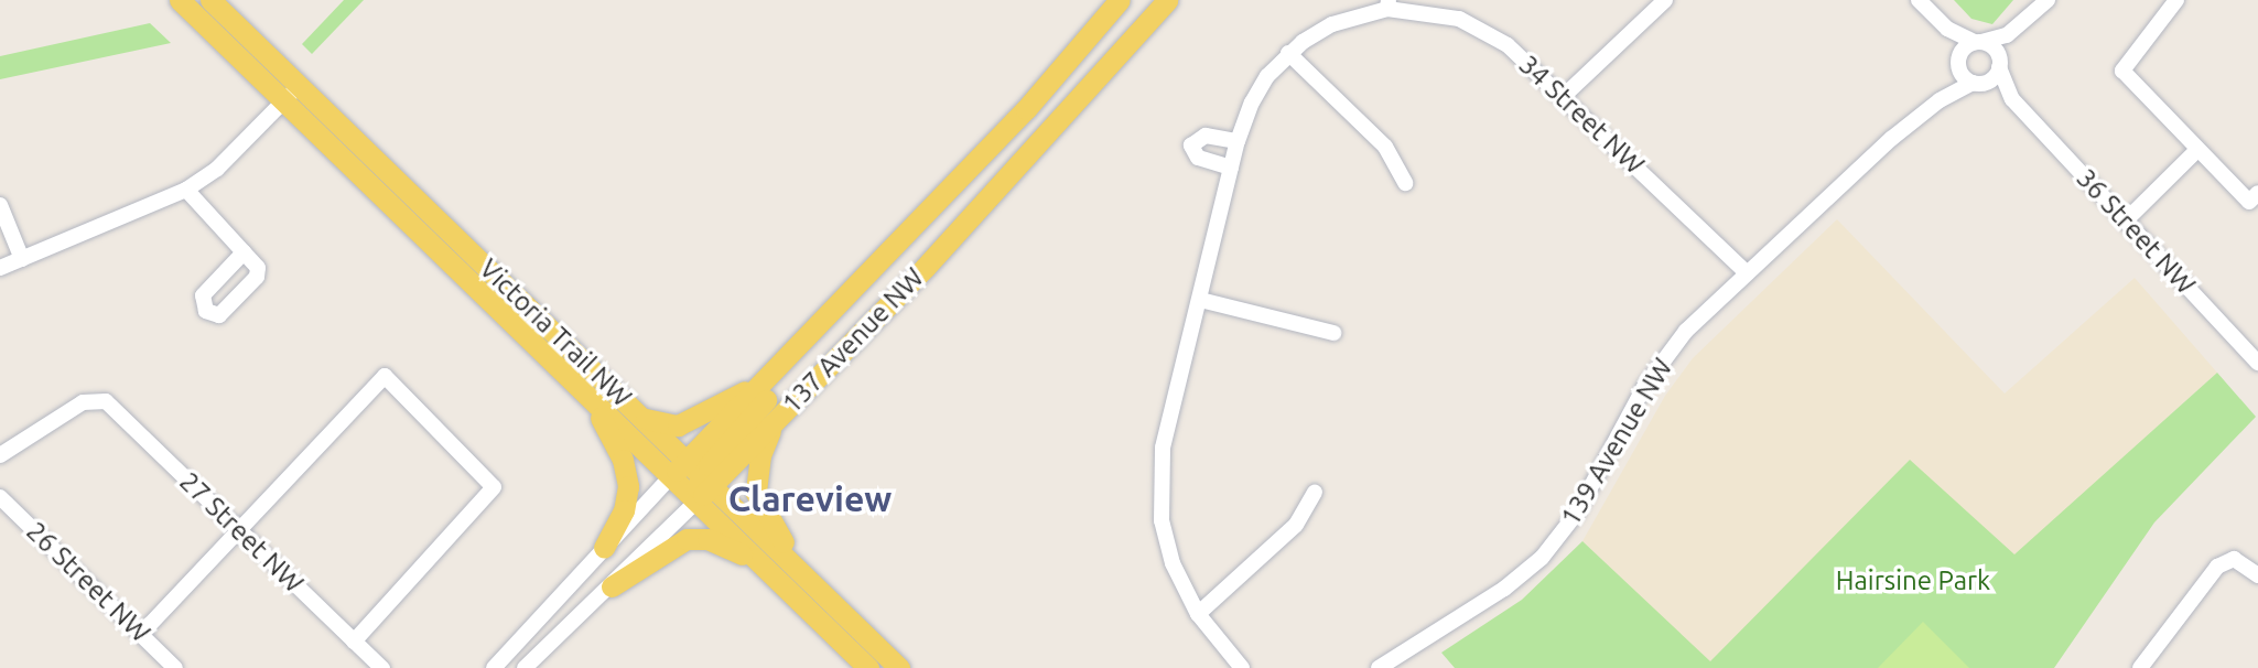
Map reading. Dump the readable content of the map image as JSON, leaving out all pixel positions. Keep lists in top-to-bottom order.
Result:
{
  "streets": {
    "main road": ["Victoria Trail NW", "137 Avenue NW"],
    "street": [
      "34 Street NW",
      "36 Street NW",
      "139 Avenue NW",
      "27 Street NW",
      "26 Street NW"
    ]
  },
  "crossings": [
    ["34 Street NW", "139 Avenue NW"],
    ["36 Street NW", "139 Avenue NW"],
    ["Victoria Trail NW", "137 Avenue NW"]
  ],
  "districts": ["Clareview"],
  "parks": ["Hairsine Park"]
}
